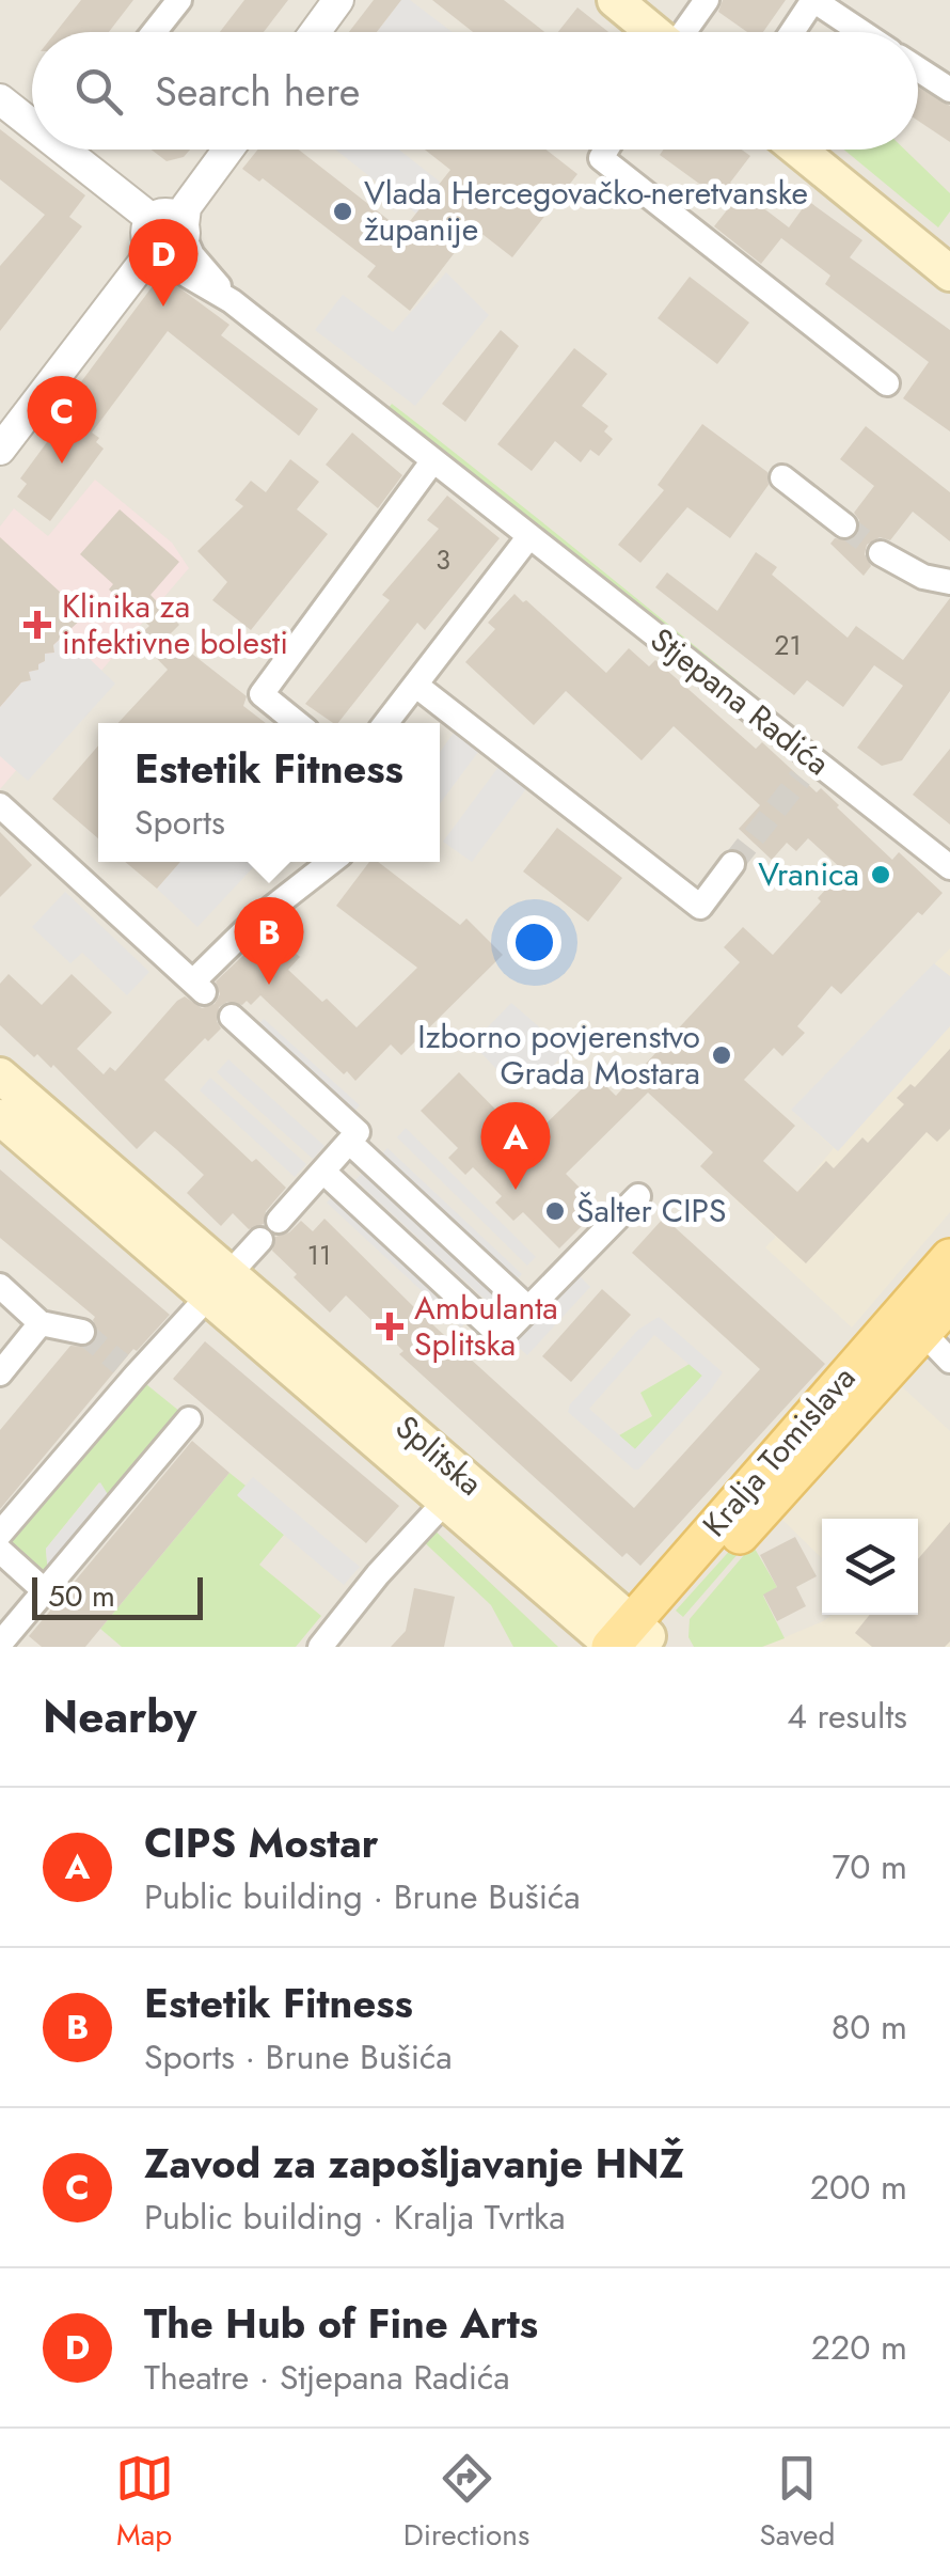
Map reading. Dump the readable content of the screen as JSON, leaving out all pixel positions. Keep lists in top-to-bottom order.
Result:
{
  "streets": {
    "main road": ["Kralja Tomislava", "Splitska"],
    "street": ["Stjepana Radića"]
  },
  "crossings": [
    ["Kralja Tomislava", "Splitska"]
  ],
  "places": {
    "other": [
      "Vlada Hercegovačko-neretvanske županije",
      "Vranica",
      "Izborno povjerenstvo Grada Mostara",
      "Šalter CIPS"
    ],
    "health": ["Klinika za infektivne bolesti", "Ambulanta Splitska"]
  },
  "house_numbers": ["3", "21", "11"],
  "scale_bar": "50 m",
  "page": {
    "search": "Search here",
    "pins": [
      "D",
      "C",
      "B",
      "A"
    ],
    "popup": ["Estetik Fitness", "Sports"],
    "scale": "50 m",
    "heading": ["Nearby", "4 results"],
    "list": [
      {
        "mark": "A",
        "name": "CIPS Mostar",
        "note": "Public building · Brune Bušića",
        "value": "70 m"
      },
      {
        "mark": "B",
        "name": "Estetik Fitness",
        "note": "Sports · Brune Bušića",
        "value": "80 m"
      },
      {
        "mark": "C",
        "name": "Zavod za zapošljavanje HNŽ",
        "note": "Public building · Kralja Tvrtka",
        "value": "200 m"
      },
      {
        "mark": "D",
        "name": "The Hub of Fine Arts",
        "note": "Theatre · Stjepana Radića",
        "value": "220 m"
      }
    ],
    "nav": ["Map", "Directions", "Saved"]
  }
}
